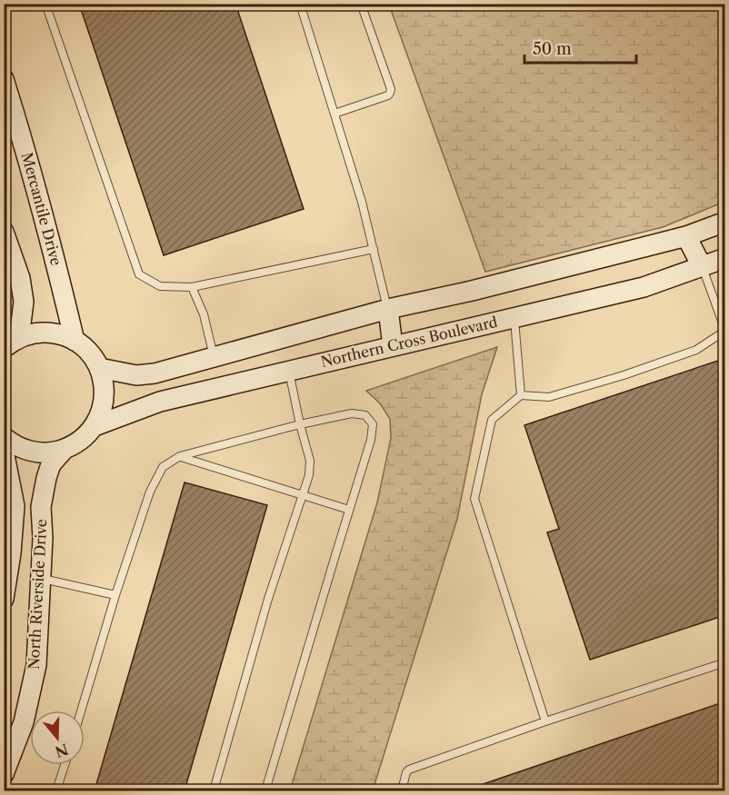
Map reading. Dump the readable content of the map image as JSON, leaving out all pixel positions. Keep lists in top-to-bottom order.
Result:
{
  "streets": {
    "street": ["Mercantile Drive", "Northern Cross Boulevard", "North Riverside Drive"]
  },
  "scale_bar": "50 m",
  "north": "bottom"
}
